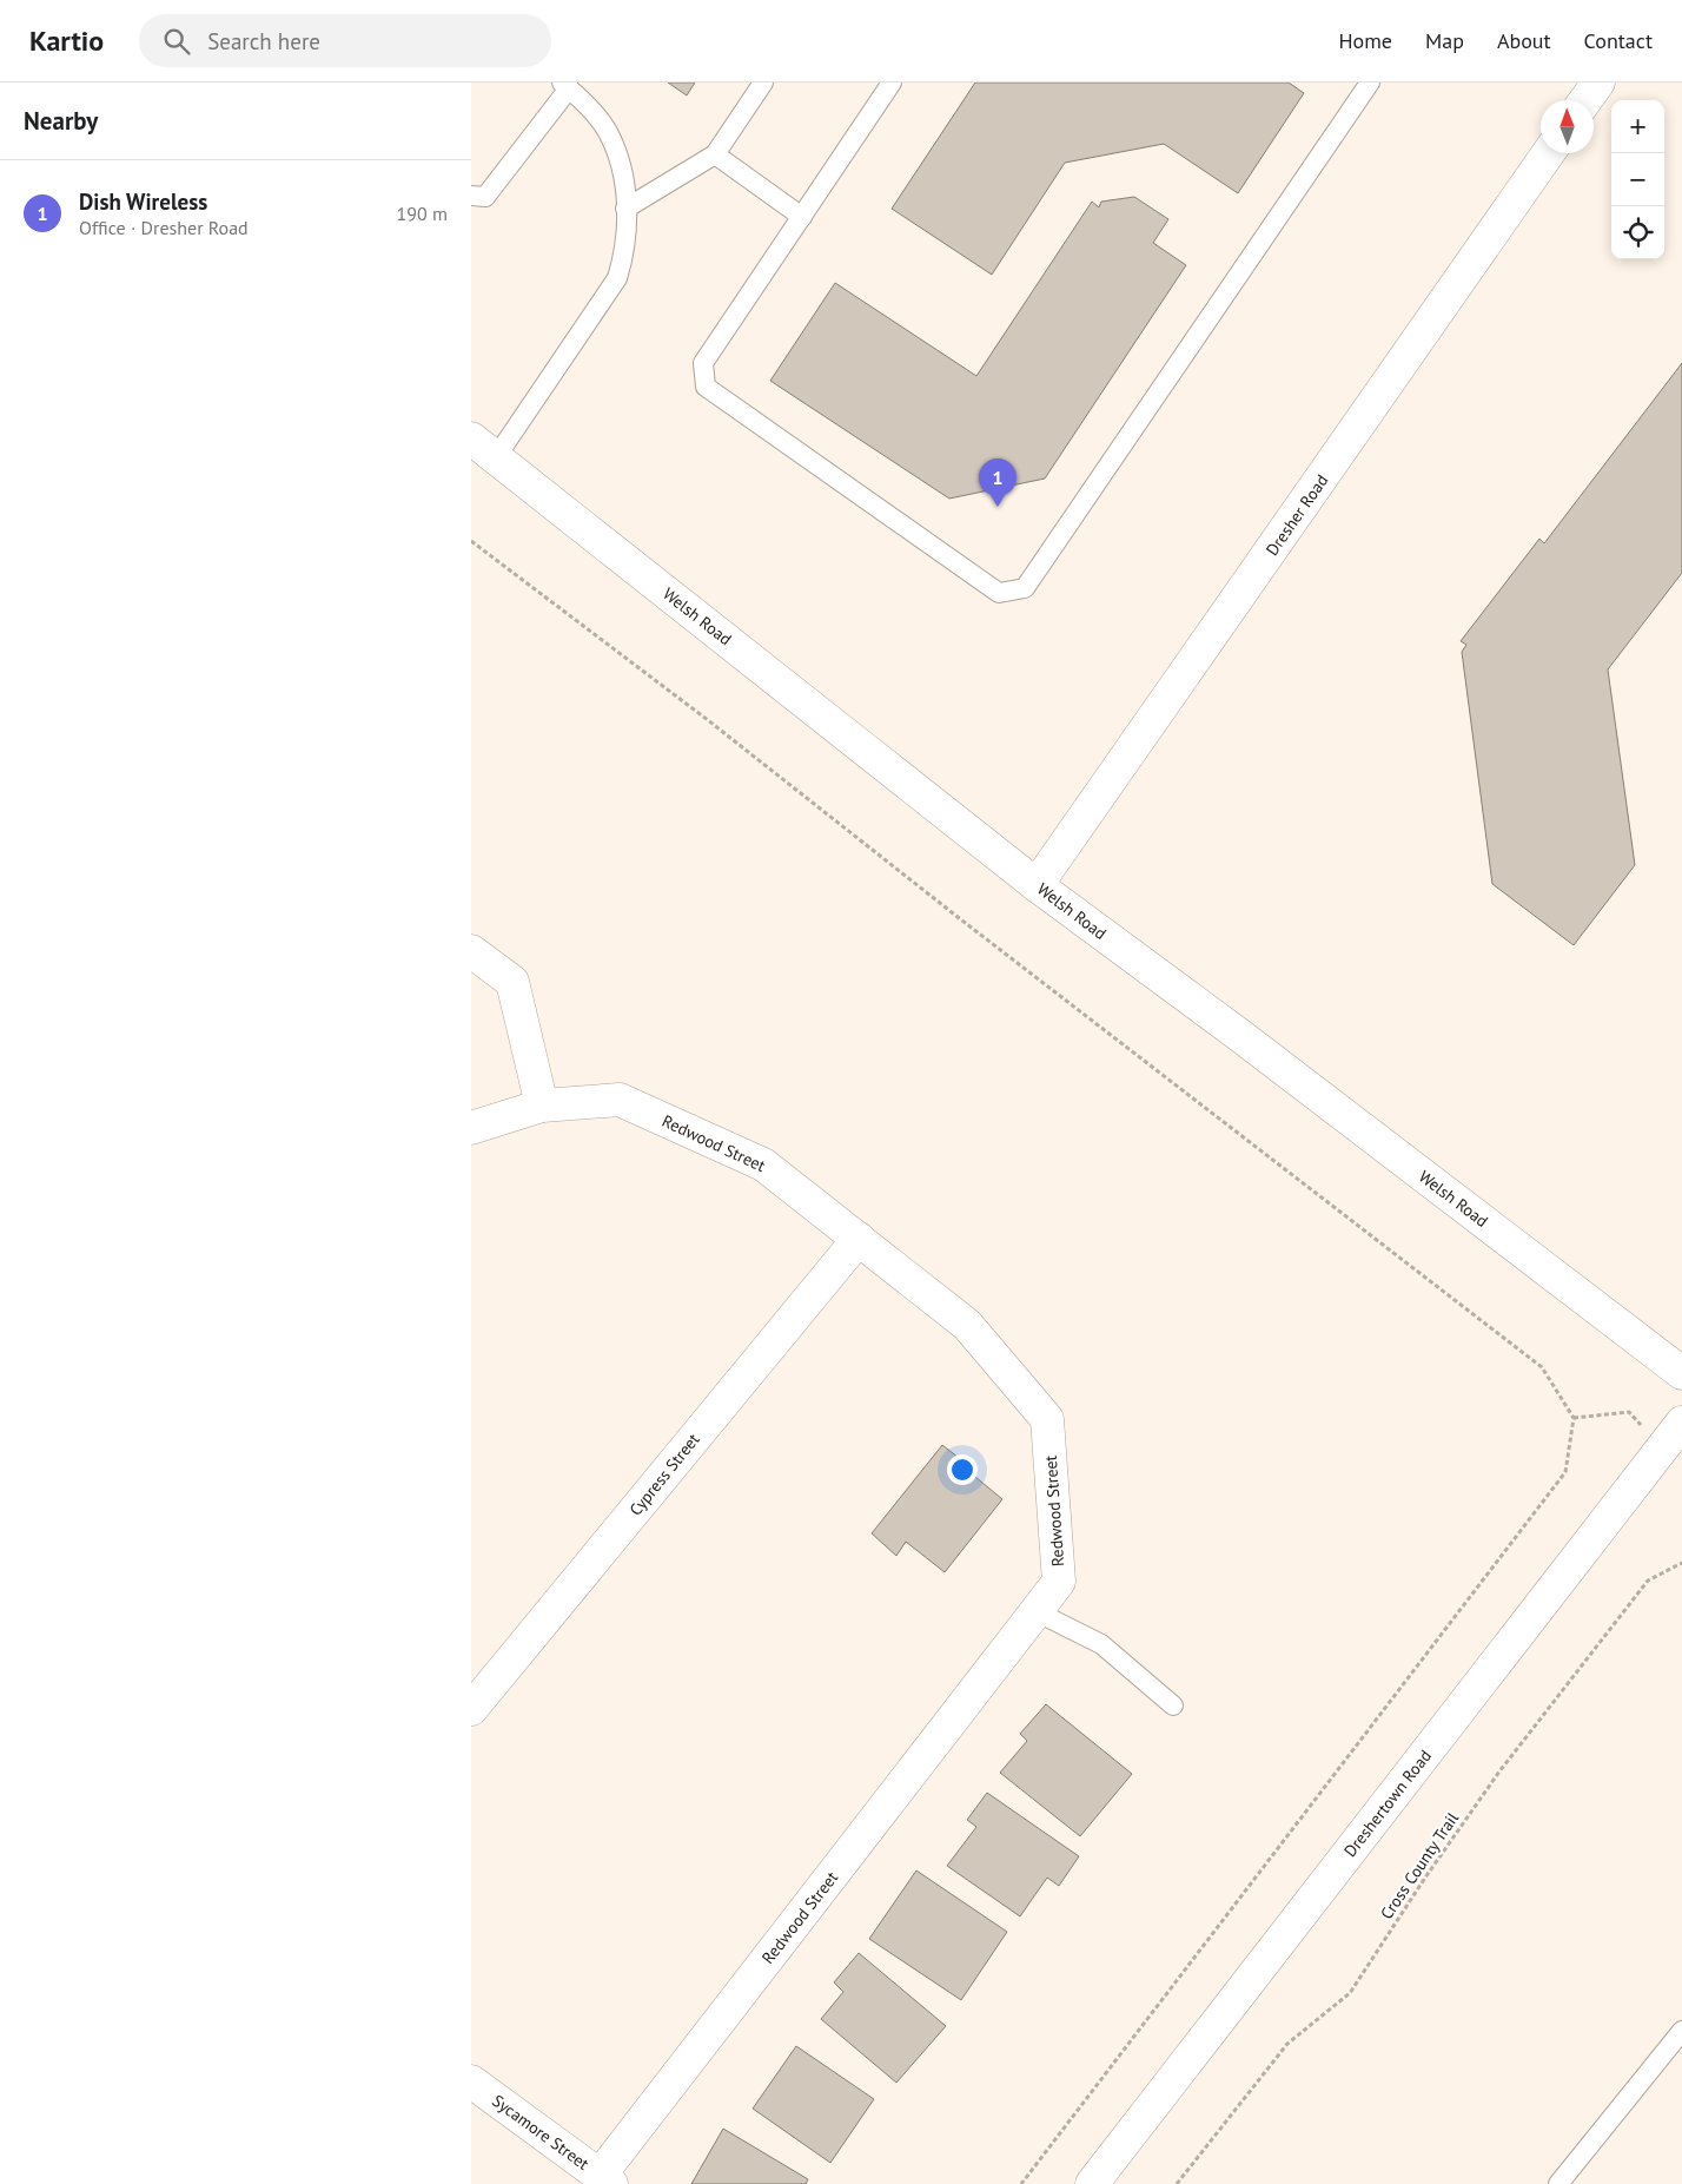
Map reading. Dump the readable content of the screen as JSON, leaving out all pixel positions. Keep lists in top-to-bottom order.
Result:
{
  "streets": {
    "main road": [
      "Dresher Road",
      "Welsh Road",
      "Redwood Street",
      "Cypress Street",
      "Dreshertown Road",
      "Sycamore Street"
    ],
    "path": ["Cross County Trail"]
  },
  "crossings": [
    ["Dresher Road", "Welsh Road"],
    ["Redwood Street", "Cypress Street"],
    ["Redwood Street", "Sycamore Street"]
  ],
  "north": "top",
  "page": {
    "header": "Kartio",
    "search": "Search here",
    "nav": [
      "Home",
      "Map",
      "About",
      "Contact"
    ],
    "heading": "Nearby",
    "map_buttons": ["+", "−"],
    "list": [
      {
        "mark": "1",
        "name": "Dish Wireless",
        "note": "Office · Dresher Road",
        "value": "190 m"
      }
    ],
    "pins": "1"
  }
}
